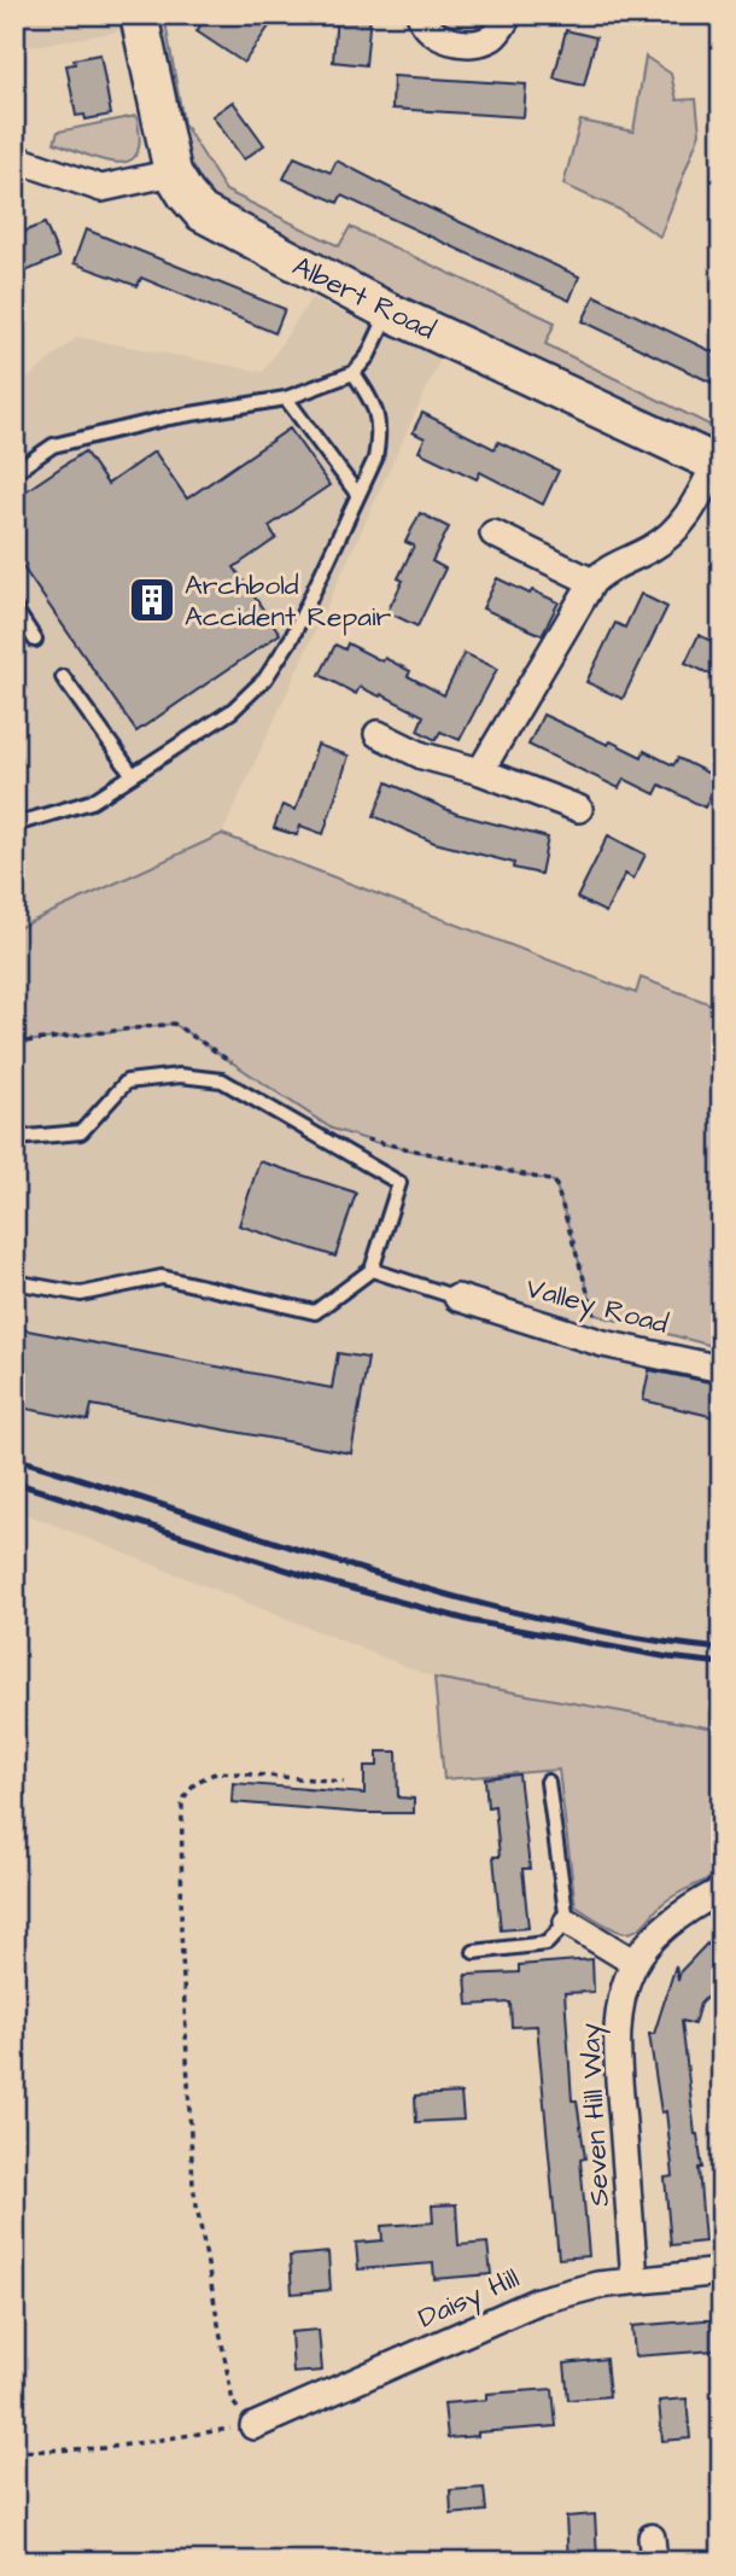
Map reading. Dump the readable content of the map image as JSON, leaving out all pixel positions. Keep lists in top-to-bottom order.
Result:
{
  "streets": {
    "street": [
      "Albert Road",
      "Valley Road",
      "Seven Hill Way",
      "Daisy Hill"
    ]
  },
  "crossings": [
    ["Seven Hill Way", "Daisy Hill"]
  ],
  "places": {
    "building": ["Archbold Accident Repair"]
  }
}
